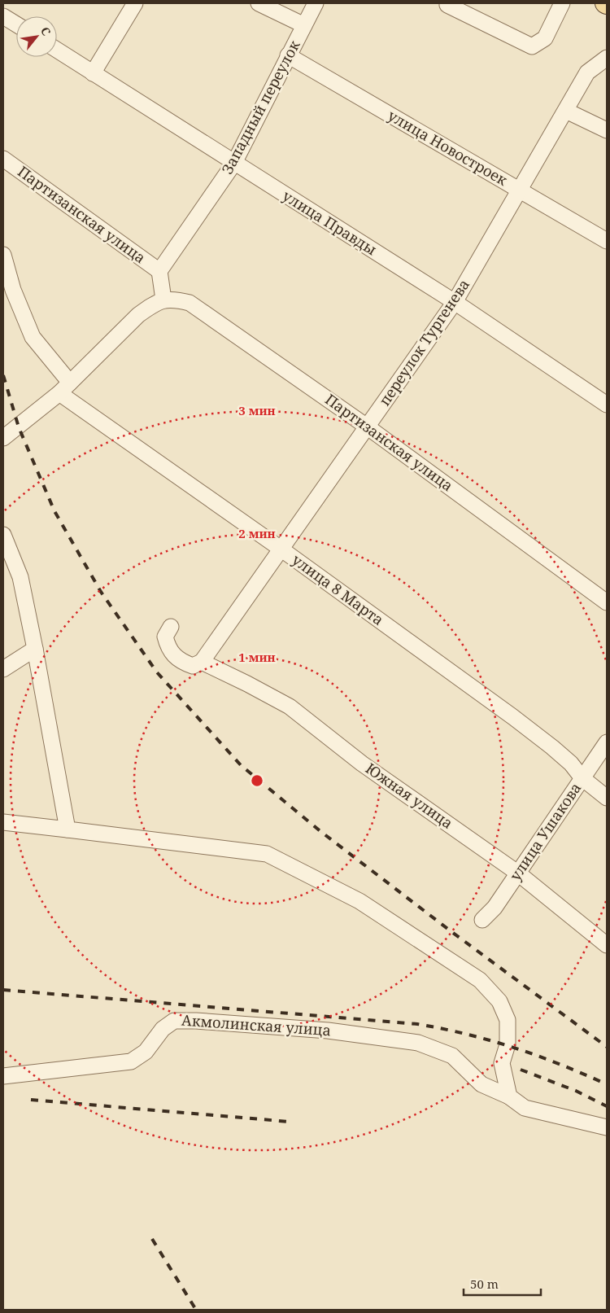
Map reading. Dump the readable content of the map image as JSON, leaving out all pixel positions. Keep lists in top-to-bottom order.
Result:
{
  "streets": {
    "street": [
      "Западный переулок",
      "улица Новостроек",
      "Партизанская улица",
      "улица Правды",
      "переулок Тургенева",
      "улица 8 Марта",
      "Южная улица",
      "улица Ушакова",
      "Акмолинская улица"
    ]
  },
  "crossings": [
    ["Западный переулок", "улица Новостроек"],
    ["Западный переулок", "Партизанская улица"],
    ["Западный переулок", "улица Правды"],
    ["улица Новостроек", "переулок Тургенева"],
    ["Партизанская улица", "переулок Тургенева"],
    ["улица Правды", "переулок Тургенева"],
    ["переулок Тургенева", "улица 8 Марта"],
    ["переулок Тургенева", "Южная улица"],
    ["улица 8 Марта", "улица Ушакова"],
    ["Южная улица", "улица Ушакова"]
  ],
  "scale_bar": "50 m",
  "north": "top right",
  "rings": ["3 мин", "2 мин", "1 мин"]
}
